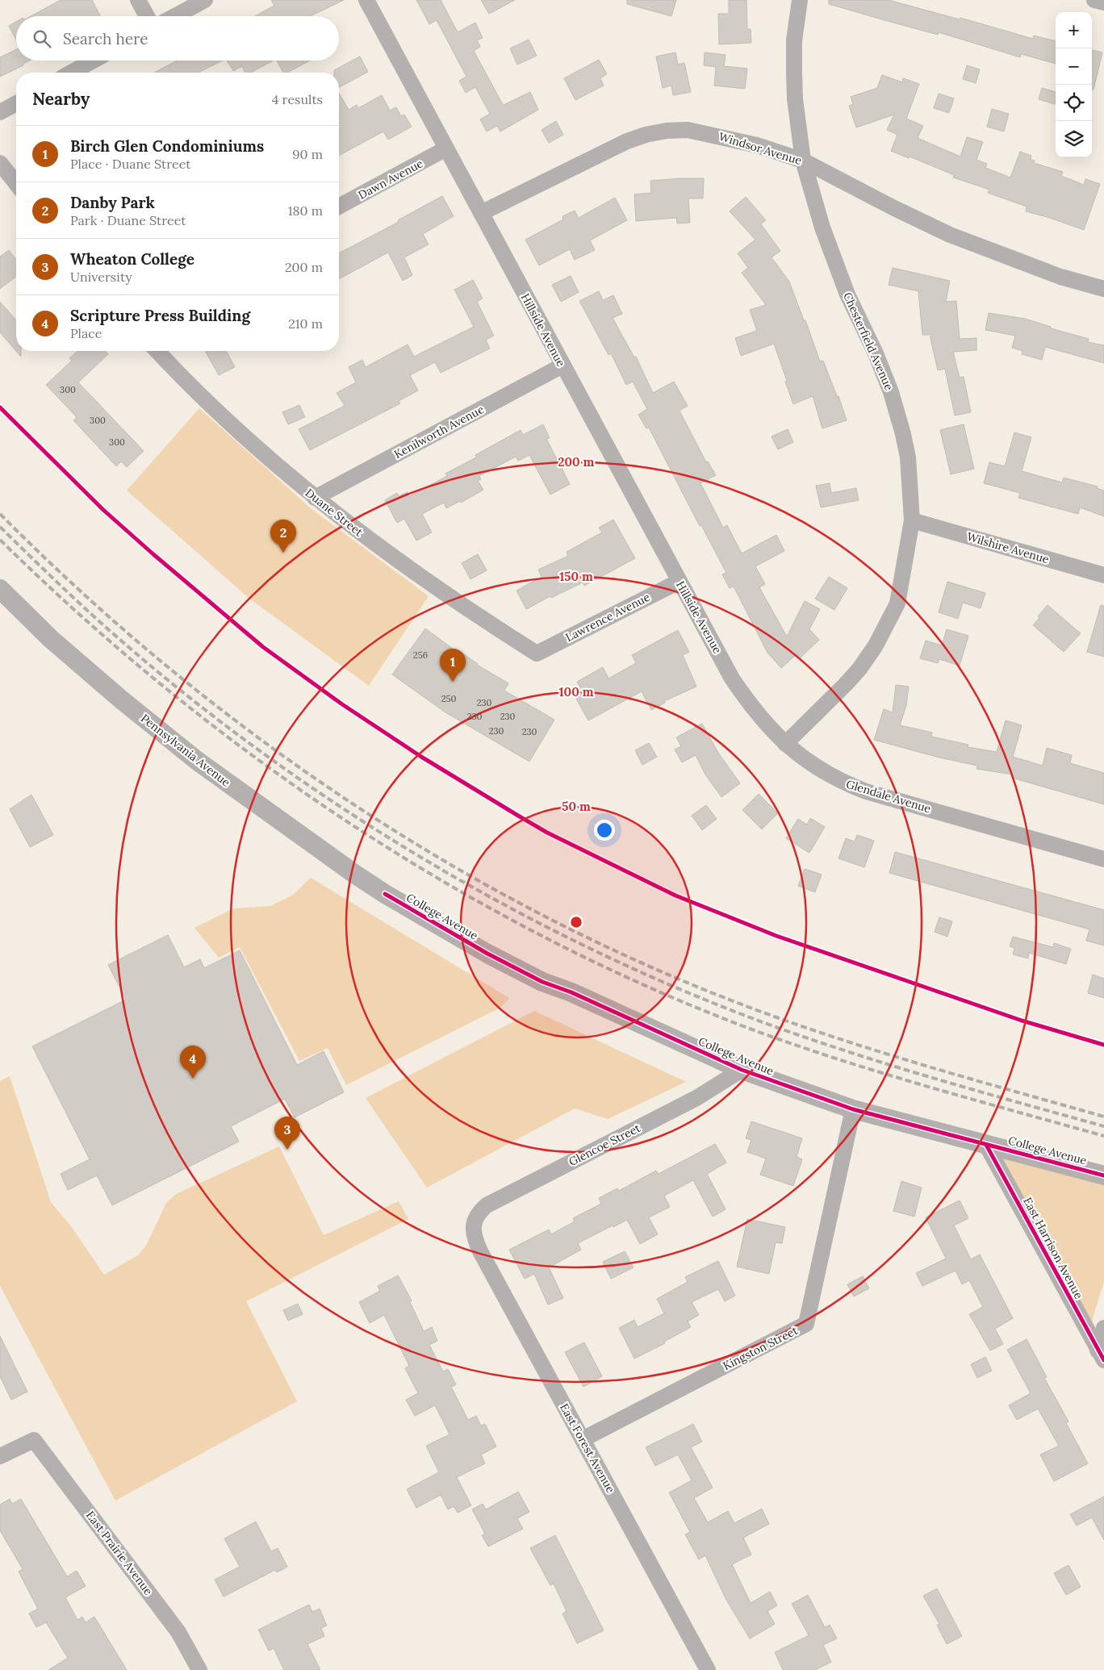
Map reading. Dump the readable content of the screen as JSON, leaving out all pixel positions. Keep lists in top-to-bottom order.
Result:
{
  "streets": {
    "street": [
      "Windsor Avenue",
      "Dawn Avenue",
      "Hillside Avenue",
      "Chesterfield Avenue",
      "Kenilworth Avenue",
      "Duane Street",
      "Wilshire Avenue",
      "Lawrence Avenue",
      "Pennsylvania Avenue",
      "Glendale Avenue",
      "College Avenue",
      "Glencoe Street",
      "East Harrison Avenue",
      "Kingston Street",
      "East Forest Avenue",
      "East Prairie Avenue"
    ]
  },
  "crossings": [
    ["Windsor Avenue", "Hillside Avenue"],
    ["Windsor Avenue", "Chesterfield Avenue"],
    ["Dawn Avenue", "Hillside Avenue"],
    ["Hillside Avenue", "Kenilworth Avenue"],
    ["Hillside Avenue", "Lawrence Avenue"],
    ["Hillside Avenue", "Glendale Avenue"],
    ["Chesterfield Avenue", "Wilshire Avenue"],
    ["Chesterfield Avenue", "Glendale Avenue"],
    ["Kenilworth Avenue", "Duane Street"],
    ["Duane Street", "Lawrence Avenue"],
    ["Pennsylvania Avenue", "College Avenue"],
    ["College Avenue", "Glencoe Street"],
    ["College Avenue", "East Harrison Avenue"],
    ["College Avenue", "Kingston Street"],
    ["Glencoe Street", "East Forest Avenue"],
    ["Kingston Street", "East Forest Avenue"]
  ],
  "house_numbers": [
    "300",
    "300",
    "300",
    "256",
    "250",
    "230",
    "230",
    "230",
    "230",
    "230"
  ],
  "page": {
    "map_buttons": ["+", "−"],
    "search": "Search here",
    "heading": ["Nearby", "4 results"],
    "list": [
      {
        "mark": "1",
        "name": "Birch Glen Condominiums",
        "note": "Place · Duane Street",
        "value": "90 m"
      },
      {
        "mark": "2",
        "name": "Danby Park",
        "note": "Park · Duane Street",
        "value": "180 m"
      },
      {
        "mark": "3",
        "name": "Wheaton College",
        "note": "University",
        "value": "200 m"
      },
      {
        "mark": "4",
        "name": "Scripture Press Building",
        "note": "Place",
        "value": "210 m"
      }
    ],
    "pins": [
      "2",
      "1",
      "4",
      "3"
    ]
  },
  "rings": [
    "200 m",
    "150 m",
    "100 m",
    "50 m"
  ]
}
